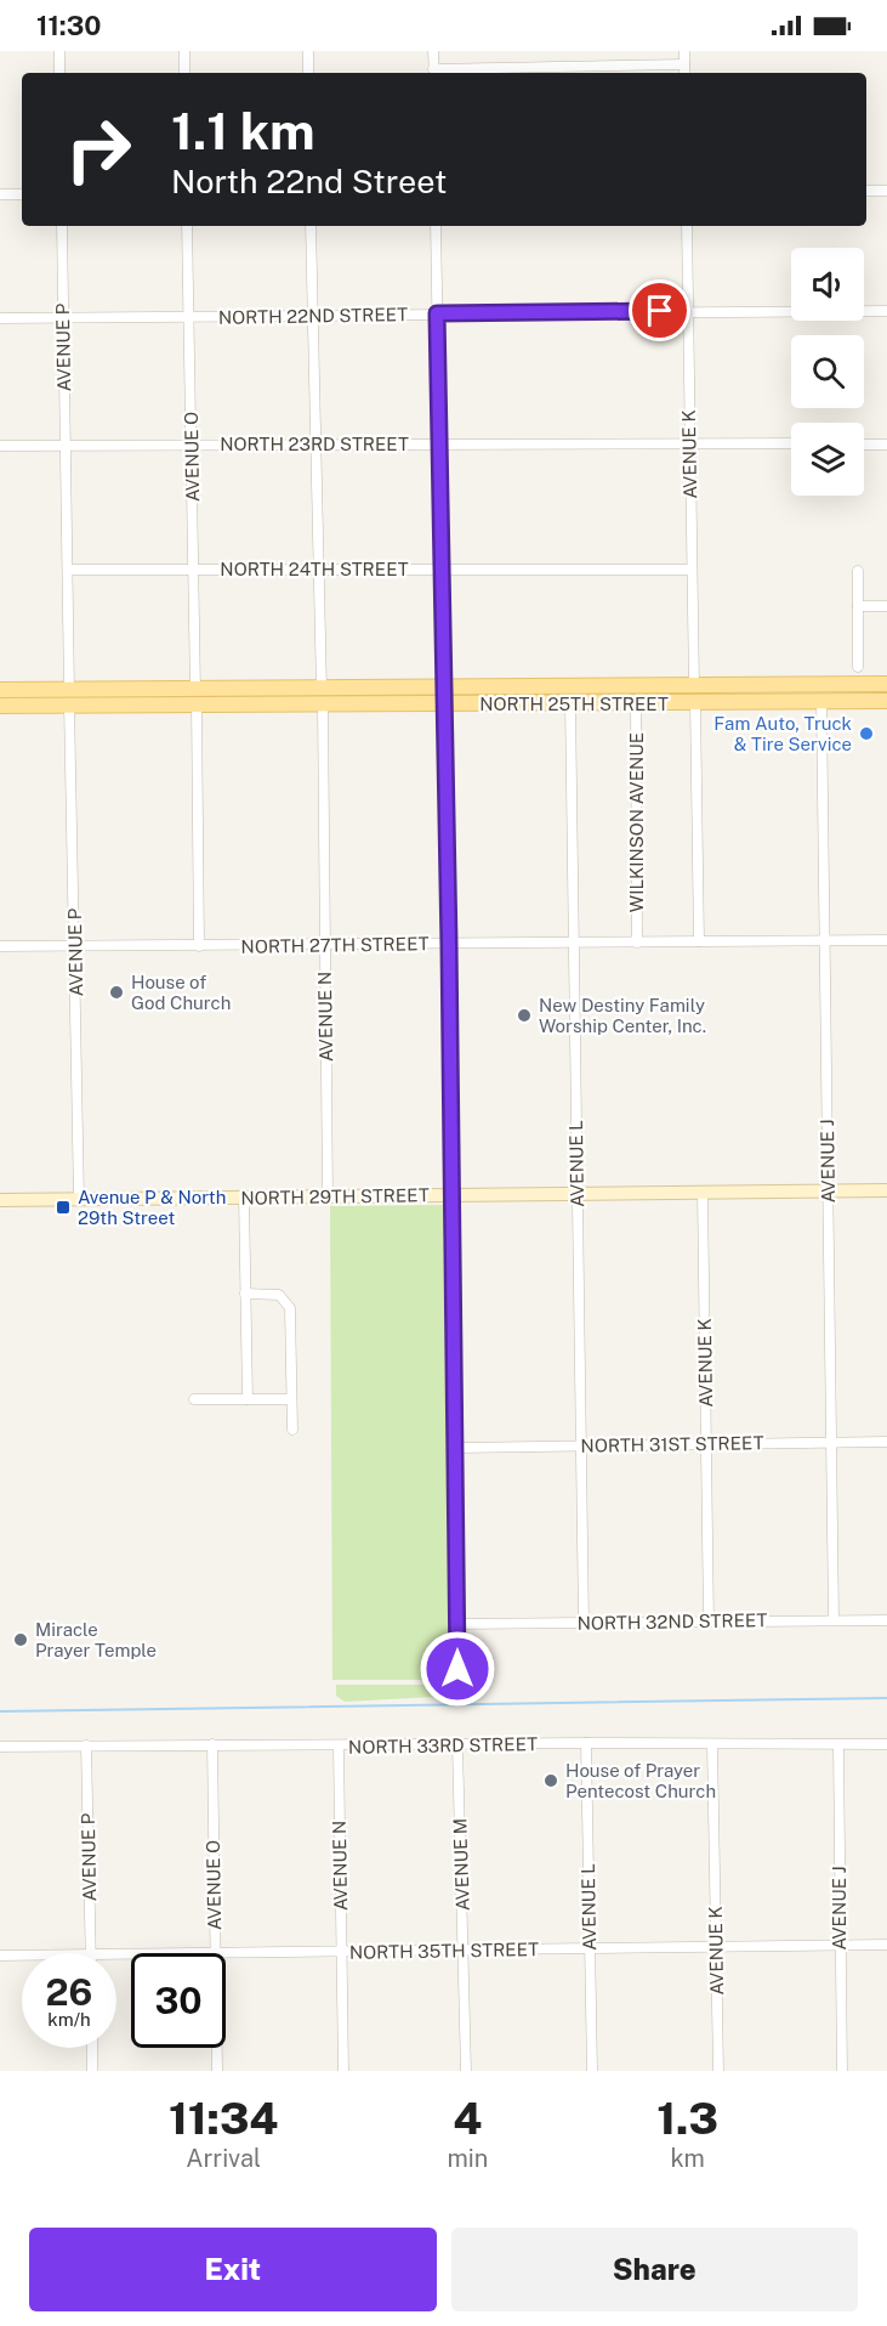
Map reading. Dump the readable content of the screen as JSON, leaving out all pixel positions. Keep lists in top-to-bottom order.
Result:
{
  "streets": {
    "main road": ["NORTH 25TH STREET"],
    "street": [
      "NORTH 22ND STREET",
      "AVENUE P",
      "NORTH 23RD STREET",
      "AVENUE K",
      "AVENUE O",
      "NORTH 24TH STREET",
      "WILKINSON AVENUE",
      "NORTH 27TH STREET",
      "AVENUE N",
      "AVENUE J",
      "AVENUE L",
      "NORTH 29TH STREET",
      "NORTH 31ST STREET",
      "NORTH 32ND STREET",
      "NORTH 33RD STREET",
      "AVENUE M",
      "NORTH 35TH STREET"
    ]
  },
  "crossings": [
    ["NORTH 22ND STREET", "AVENUE P"],
    ["NORTH 22ND STREET", "AVENUE K"],
    ["NORTH 22ND STREET", "AVENUE O"],
    ["AVENUE P", "NORTH 23RD STREET"],
    ["AVENUE P", "NORTH 24TH STREET"],
    ["AVENUE P", "NORTH 25TH STREET"],
    ["AVENUE P", "NORTH 27TH STREET"],
    ["AVENUE P", "NORTH 29TH STREET"],
    ["AVENUE P", "NORTH 33RD STREET"],
    ["NORTH 23RD STREET", "AVENUE K"],
    ["NORTH 23RD STREET", "AVENUE O"],
    ["AVENUE K", "NORTH 24TH STREET"],
    ["AVENUE K", "NORTH 25TH STREET"],
    ["AVENUE K", "NORTH 29TH STREET"],
    ["AVENUE K", "NORTH 31ST STREET"],
    ["AVENUE K", "NORTH 32ND STREET"],
    ["AVENUE K", "NORTH 33RD STREET"],
    ["AVENUE K", "NORTH 35TH STREET"],
    ["AVENUE O", "NORTH 24TH STREET"],
    ["AVENUE O", "NORTH 25TH STREET"],
    ["AVENUE O", "NORTH 27TH STREET"],
    ["AVENUE O", "NORTH 33RD STREET"],
    ["NORTH 25TH STREET", "WILKINSON AVENUE"],
    ["NORTH 25TH STREET", "AVENUE N"],
    ["NORTH 25TH STREET", "AVENUE J"],
    ["NORTH 25TH STREET", "AVENUE L"],
    ["WILKINSON AVENUE", "NORTH 27TH STREET"],
    ["NORTH 27TH STREET", "AVENUE N"],
    ["NORTH 27TH STREET", "AVENUE J"],
    ["NORTH 27TH STREET", "AVENUE L"],
    ["AVENUE N", "NORTH 29TH STREET"],
    ["AVENUE N", "NORTH 33RD STREET"],
    ["AVENUE N", "NORTH 35TH STREET"],
    ["AVENUE J", "NORTH 29TH STREET"],
    ["AVENUE J", "NORTH 31ST STREET"],
    ["AVENUE J", "NORTH 32ND STREET"],
    ["AVENUE J", "NORTH 33RD STREET"],
    ["AVENUE J", "NORTH 35TH STREET"],
    ["AVENUE L", "NORTH 29TH STREET"],
    ["AVENUE L", "NORTH 31ST STREET"],
    ["AVENUE L", "NORTH 32ND STREET"],
    ["AVENUE L", "NORTH 33RD STREET"],
    ["AVENUE L", "NORTH 35TH STREET"],
    ["NORTH 33RD STREET", "AVENUE M"],
    ["AVENUE M", "NORTH 35TH STREET"]
  ],
  "places": {
    "other": [
      "Fam Auto, Truck & Tire Service",
      "House of God Church",
      "New Destiny Family Worship Center, Inc.",
      "Miracle Prayer Temple",
      "House of Prayer Pentecost Church"
    ],
    "transit": ["Avenue P & North 29th Street"]
  },
  "page": {
    "status": "11:30",
    "turn": ["1.1 km", "North 22nd Street"],
    "speed": "26 km/h",
    "limit": "30",
    "eta": [
      "11:34",
      "Arrival",
      "4",
      "min",
      "1.3",
      "km"
    ],
    "buttons": ["Exit", "Share"]
  }
}
